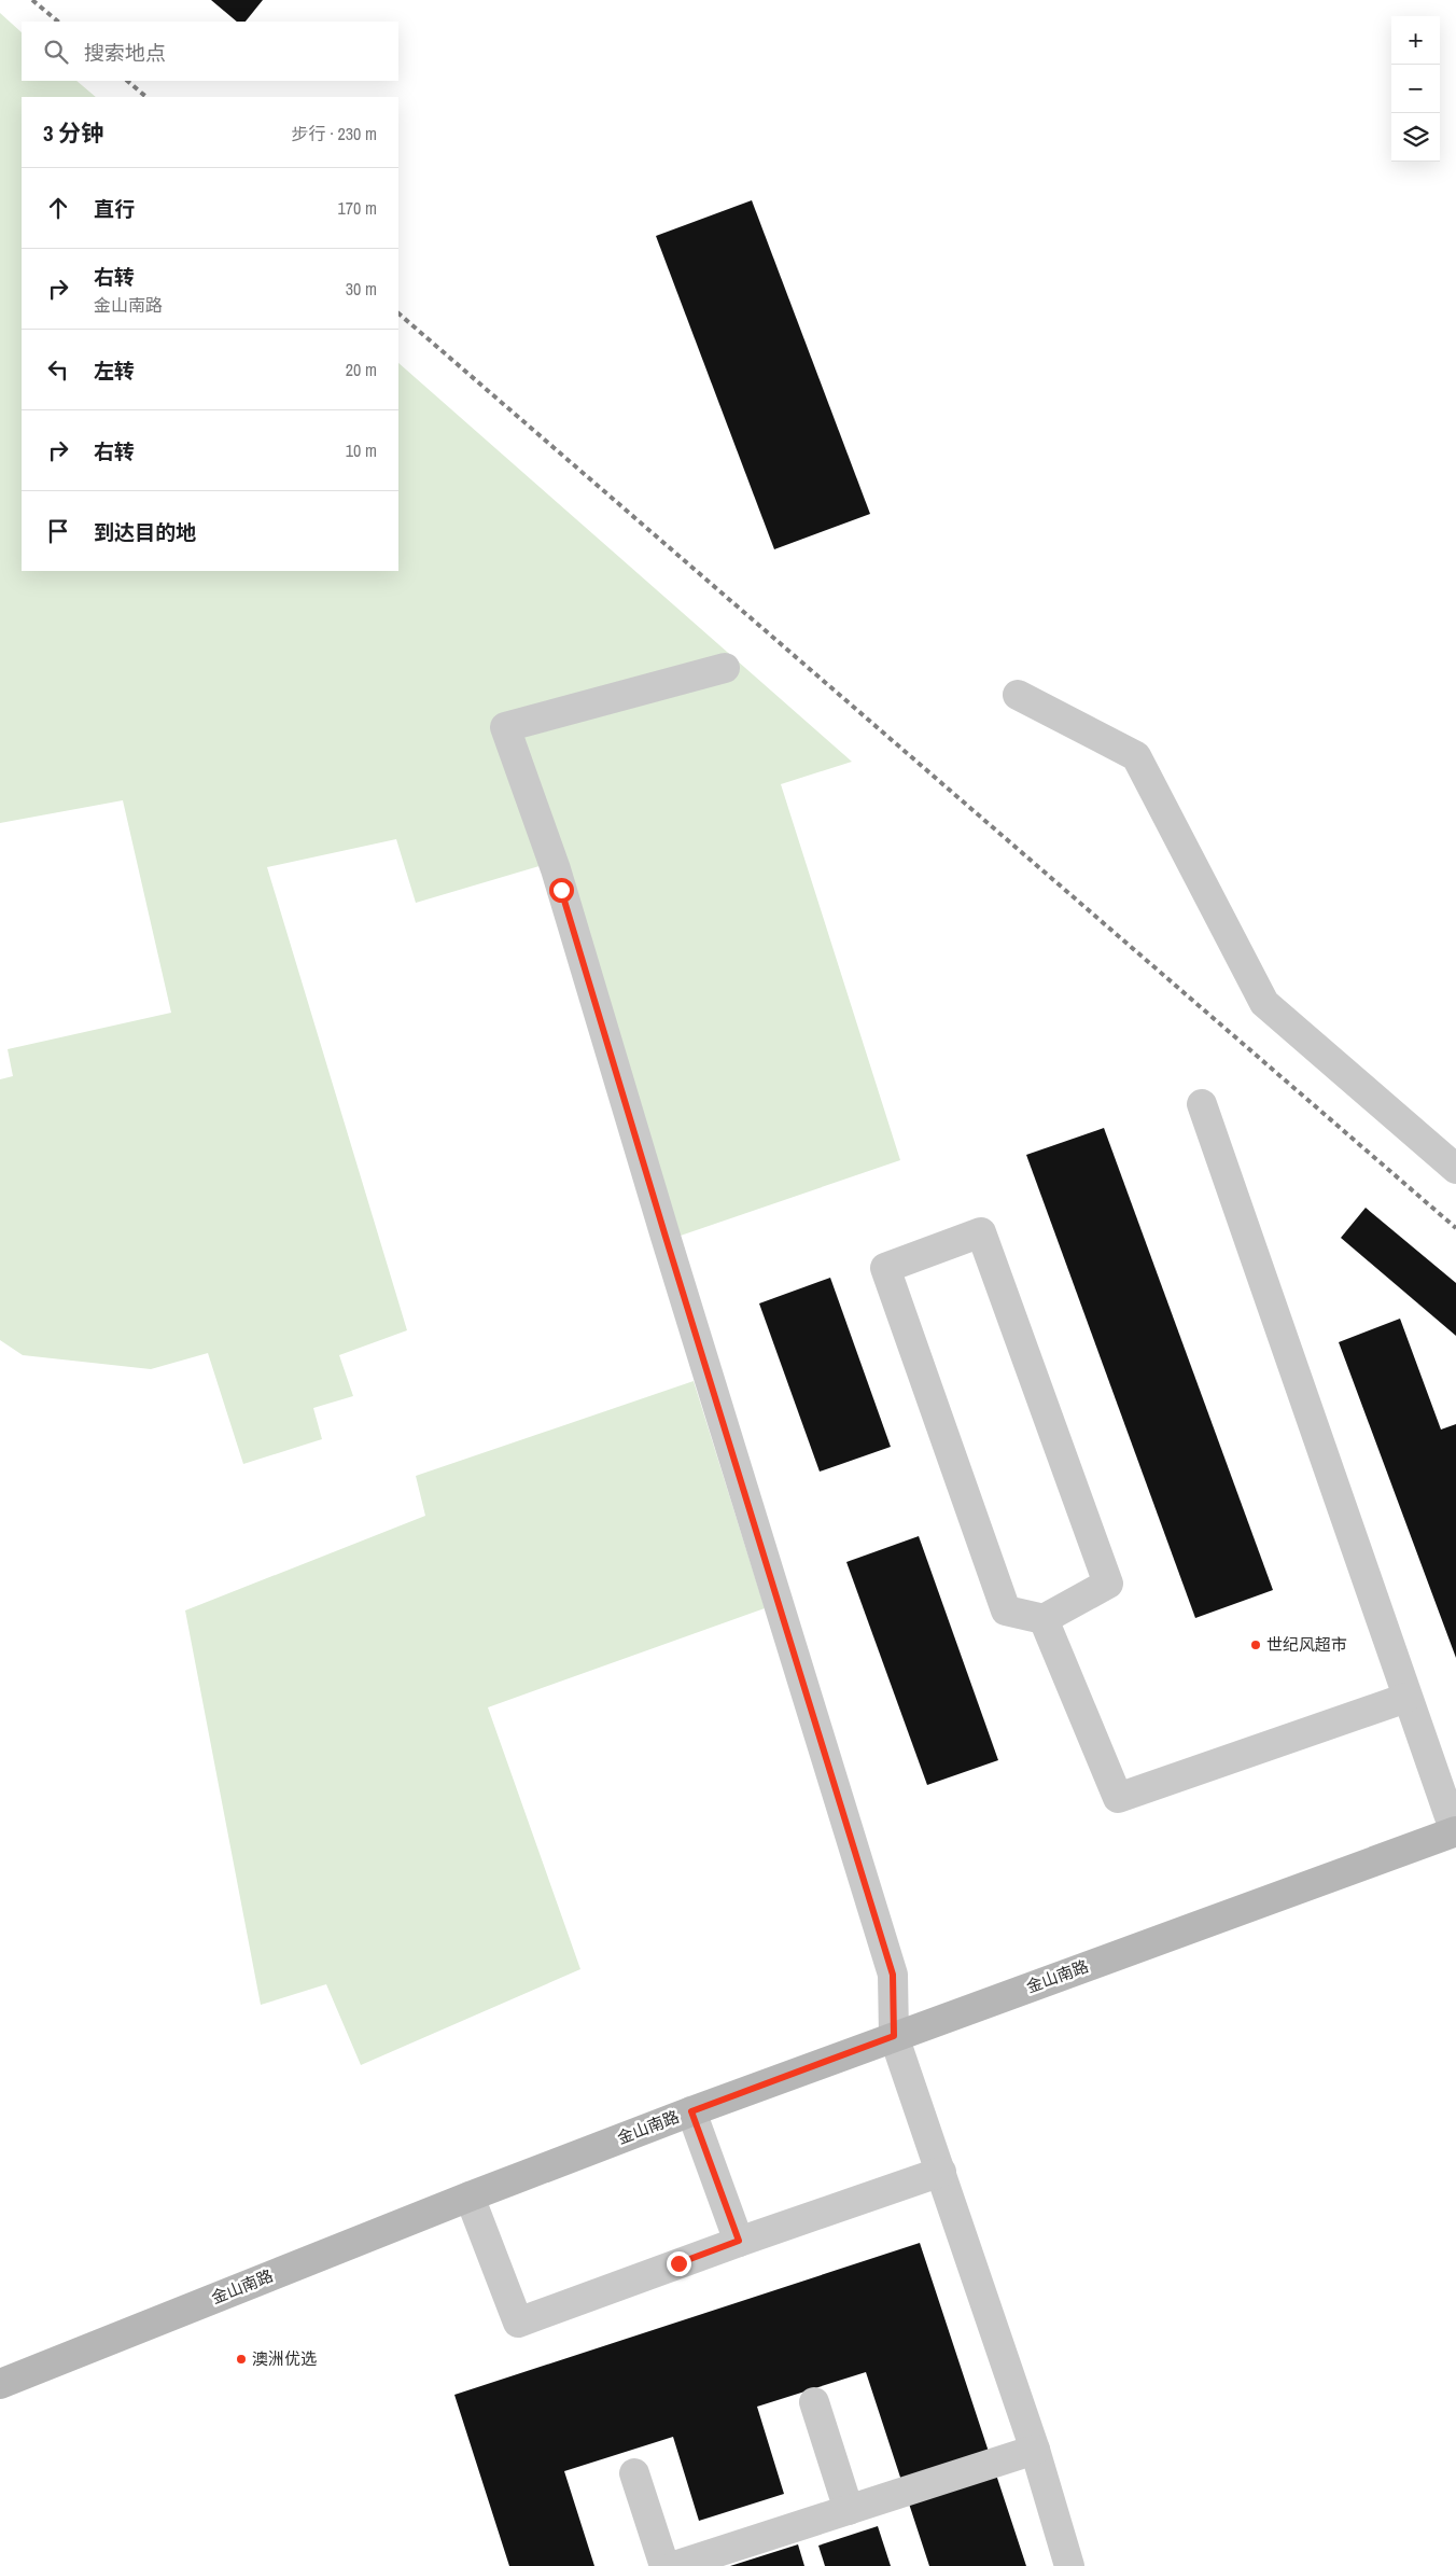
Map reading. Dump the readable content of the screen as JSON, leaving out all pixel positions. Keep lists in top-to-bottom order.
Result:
{
  "streets": {
    "main road": ["金山南路"]
  },
  "places": ["世纪风超市", "澳洲优选"],
  "page": {
    "map_buttons": ["+", "−"],
    "search": "搜索地点",
    "heading": ["3 分钟", "步行 · 230 m"],
    "list": [
      ["直行", "170 m"],
      ["右转", "金山南路", "30 m"],
      ["左转", "20 m"],
      ["右转", "10 m"],
      "到达目的地"
    ]
  }
}
